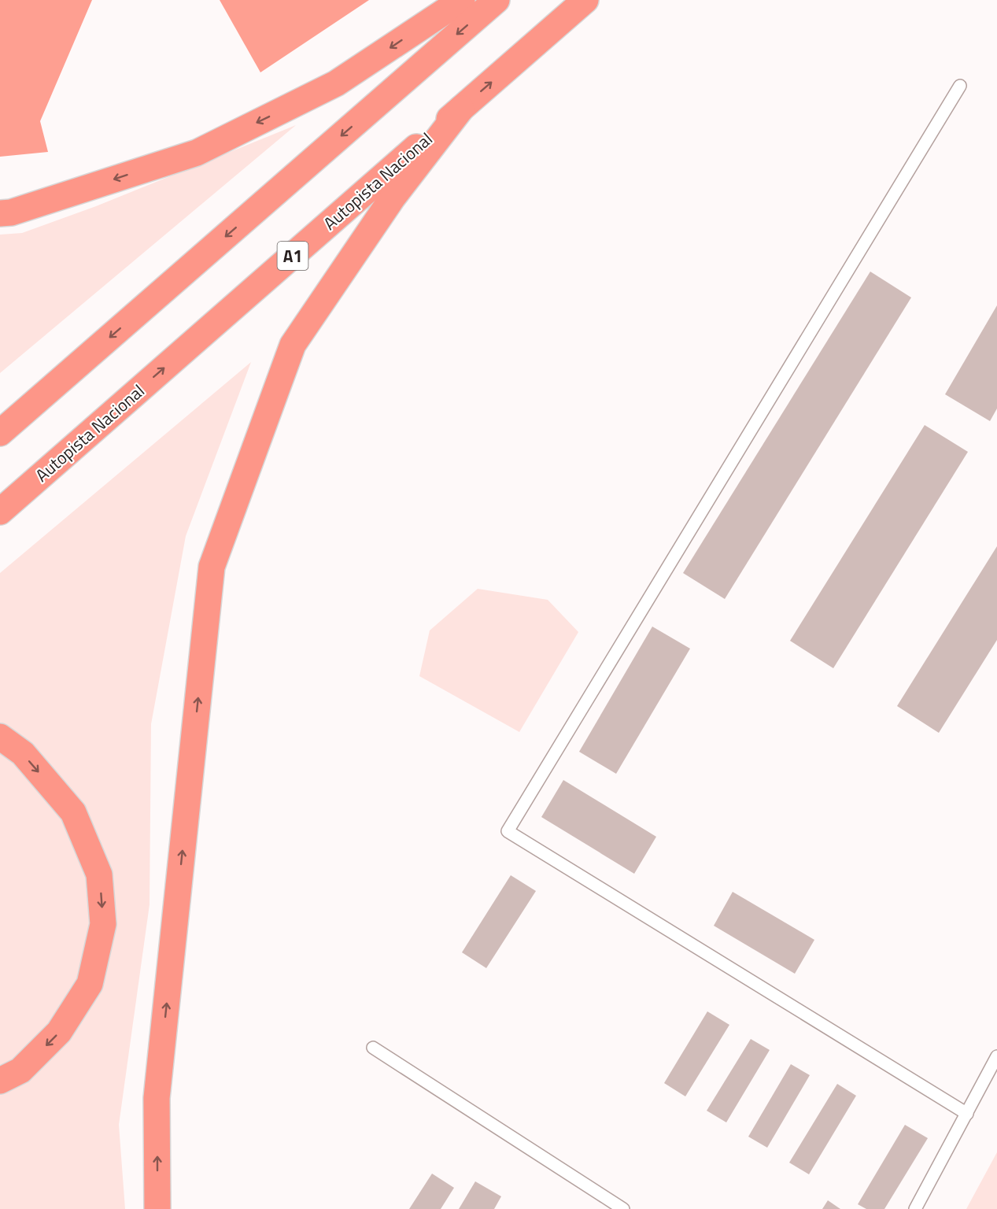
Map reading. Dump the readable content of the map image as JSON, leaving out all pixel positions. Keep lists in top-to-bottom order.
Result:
{
  "streets": {
    "highway": ["Autopista Nacional", "A1"]
  }
}
